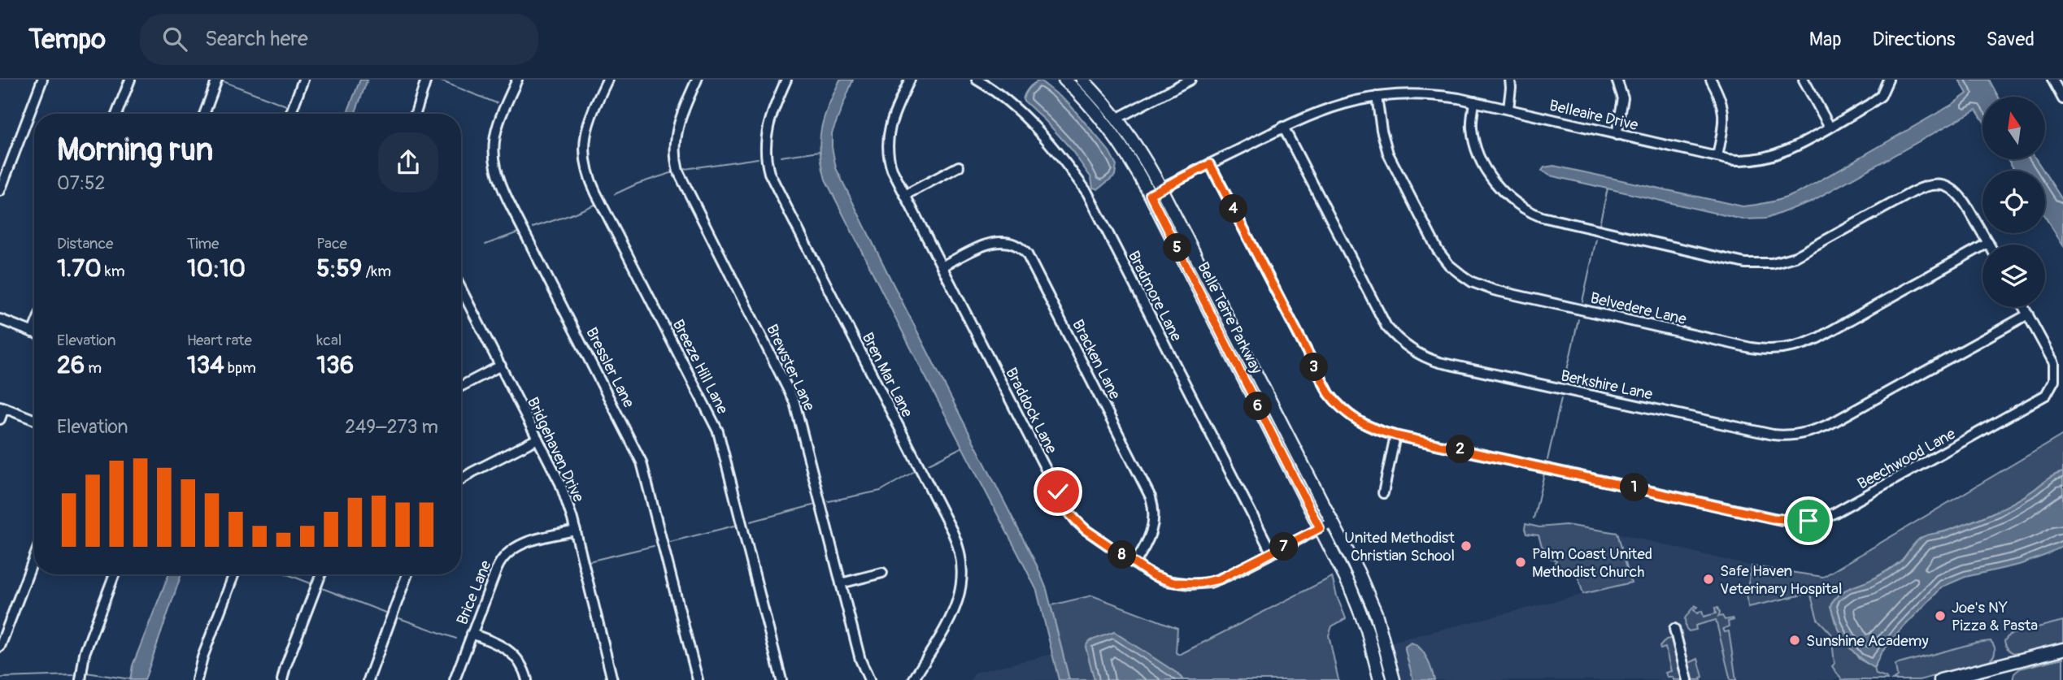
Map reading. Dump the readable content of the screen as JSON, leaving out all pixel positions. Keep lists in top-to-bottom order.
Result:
{
  "streets": {
    "main road": ["Belle Terre Parkway"],
    "street": [
      "Belleaire Drive",
      "Bradmore Lane",
      "Belvedere Lane",
      "Bracken Lane",
      "Breeze Hill Lane",
      "Bressler Lane",
      "Brewster Lane",
      "Bren Mar Lane",
      "Berkshire Lane",
      "Braddock Lane",
      "Bridgehaven Drive",
      "Beechwood Lane",
      "Brice Lane"
    ]
  },
  "crossings": [
    ["Belleaire Drive", "Belvedere Lane"],
    ["Belleaire Drive", "Belle Terre Parkway"],
    ["Belleaire Drive", "Berkshire Lane"],
    ["Belleaire Drive", "Beechwood Lane"],
    ["Bradmore Lane", "Braddock Lane"],
    ["Belle Terre Parkway", "Braddock Lane"],
    ["Bracken Lane", "Braddock Lane"],
    ["Berkshire Lane", "Beechwood Lane"],
    ["Bridgehaven Drive", "Brice Lane"]
  ],
  "places": [
    "United Methodist Christian School",
    "Palm Coast United Methodist Church",
    "Safe Haven Veterinary Hospital",
    "Joe's NY Pizza & Pasta",
    "Sunshine Academy"
  ],
  "north": "top",
  "page": {
    "header": "Tempo",
    "search": "Search here",
    "nav": ["Map", "Directions", "Saved"],
    "heading": ["Morning run", "07:52"],
    "pins": [
      "4",
      "5",
      "3",
      "6",
      "2",
      "1",
      "7",
      "8"
    ],
    "stats": [
      ["Distance", "1.70 km"],
      ["Time", "10:10"],
      ["Pace", "5:59 /km"],
      ["Elevation", "26 m"],
      ["Heart rate", "134 bpm"],
      ["kcal", "136"]
    ],
    "chart": ["Elevation", "249–273 m"]
  }
}
